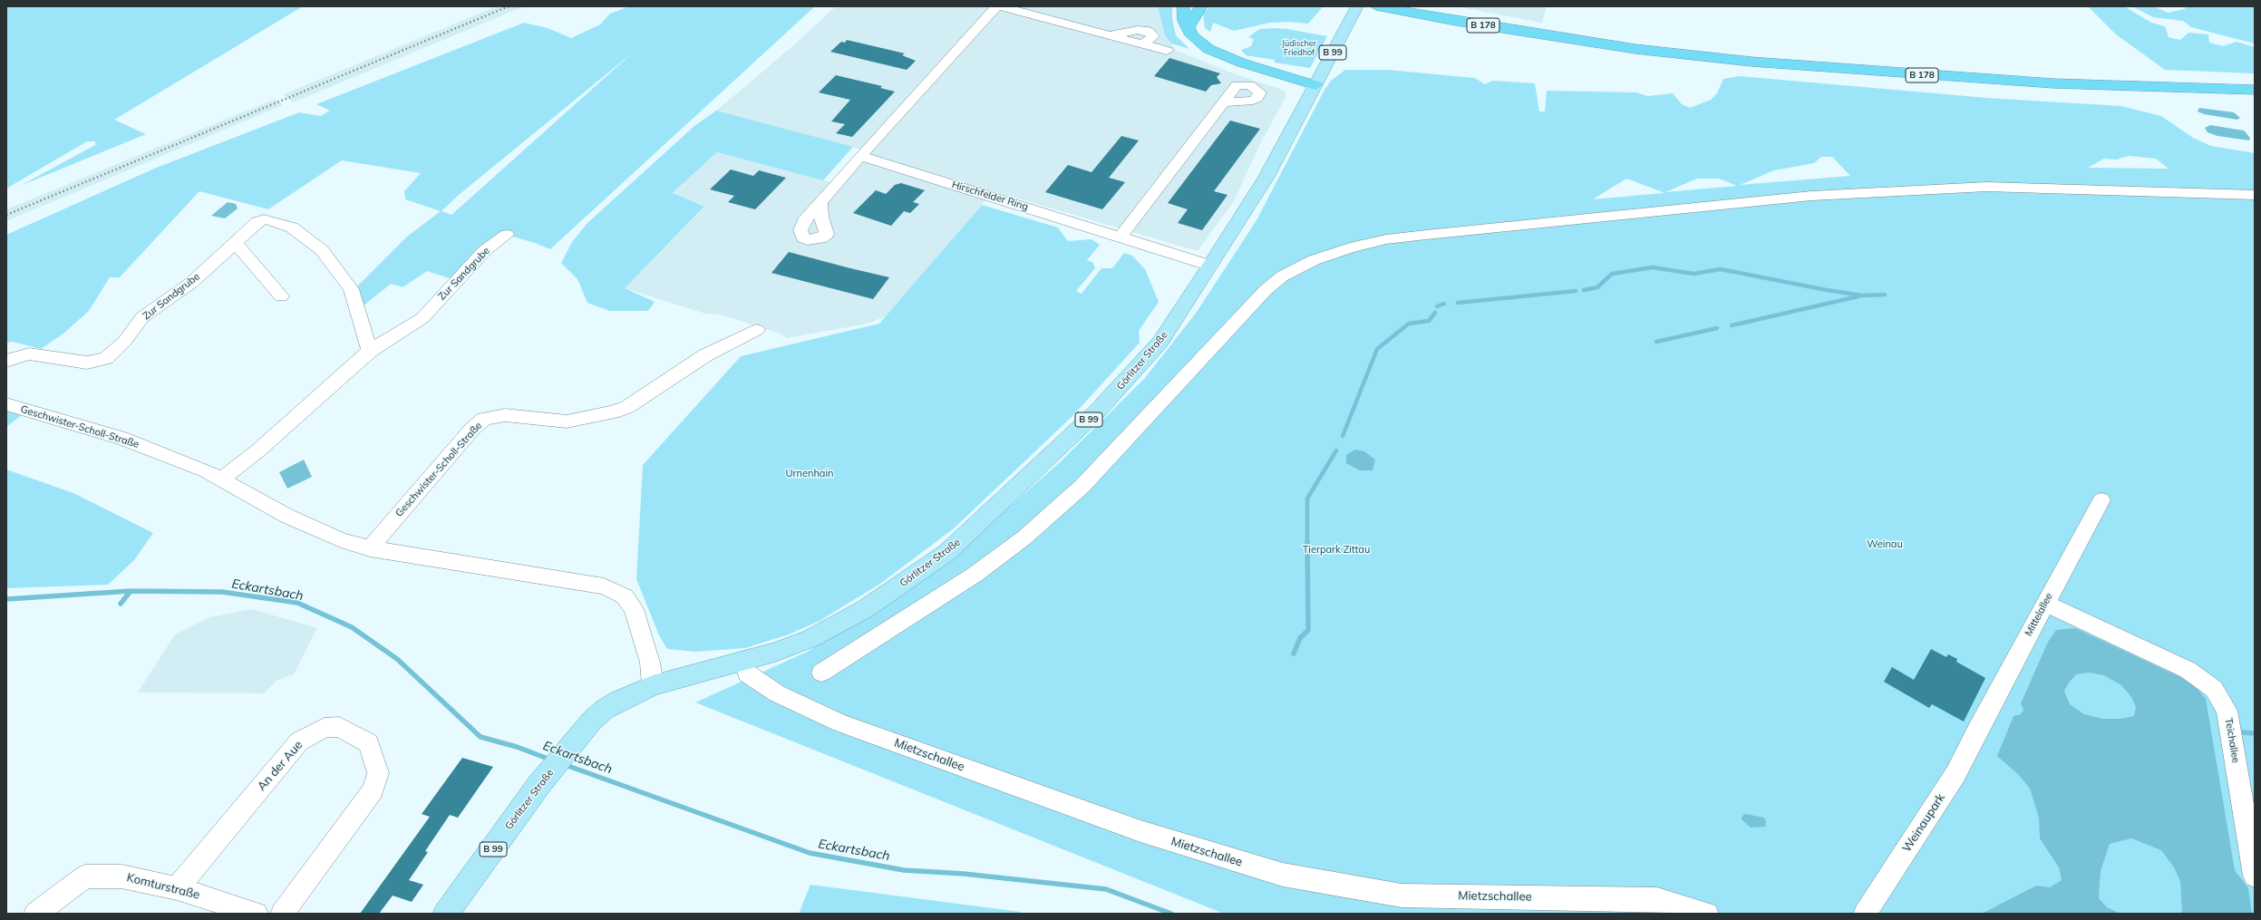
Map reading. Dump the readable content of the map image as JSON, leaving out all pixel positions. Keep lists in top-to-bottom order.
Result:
{
  "streets": {
    "highway": ["B 178"],
    "main road": ["B 99", "Görlitzer Straße"],
    "street": [
      "Hirschfelder Ring",
      "Zur Sandgrube",
      "Geschwister-Scholl-Straße",
      "Mittelallee",
      "Teichallee",
      "Mietzschallee",
      "An der Aue",
      "Weinaupark",
      "Komturstraße"
    ]
  },
  "crossings": [
    ["B 99", "Görlitzer Straße"],
    ["Hirschfelder Ring", "Görlitzer Straße"],
    ["Zur Sandgrube", "Geschwister-Scholl-Straße"],
    ["Görlitzer Straße", "Geschwister-Scholl-Straße"],
    ["Görlitzer Straße", "Mietzschallee"],
    ["Mittelallee", "Teichallee"],
    ["Mittelallee", "Weinaupark"],
    ["An der Aue", "Komturstraße"]
  ],
  "water": ["Eckartsbach"],
  "parks": [
    "Jüdischer Friedhof",
    "Urnenhain",
    "Weinau",
    "Tierpark Zittau"
  ]
}
